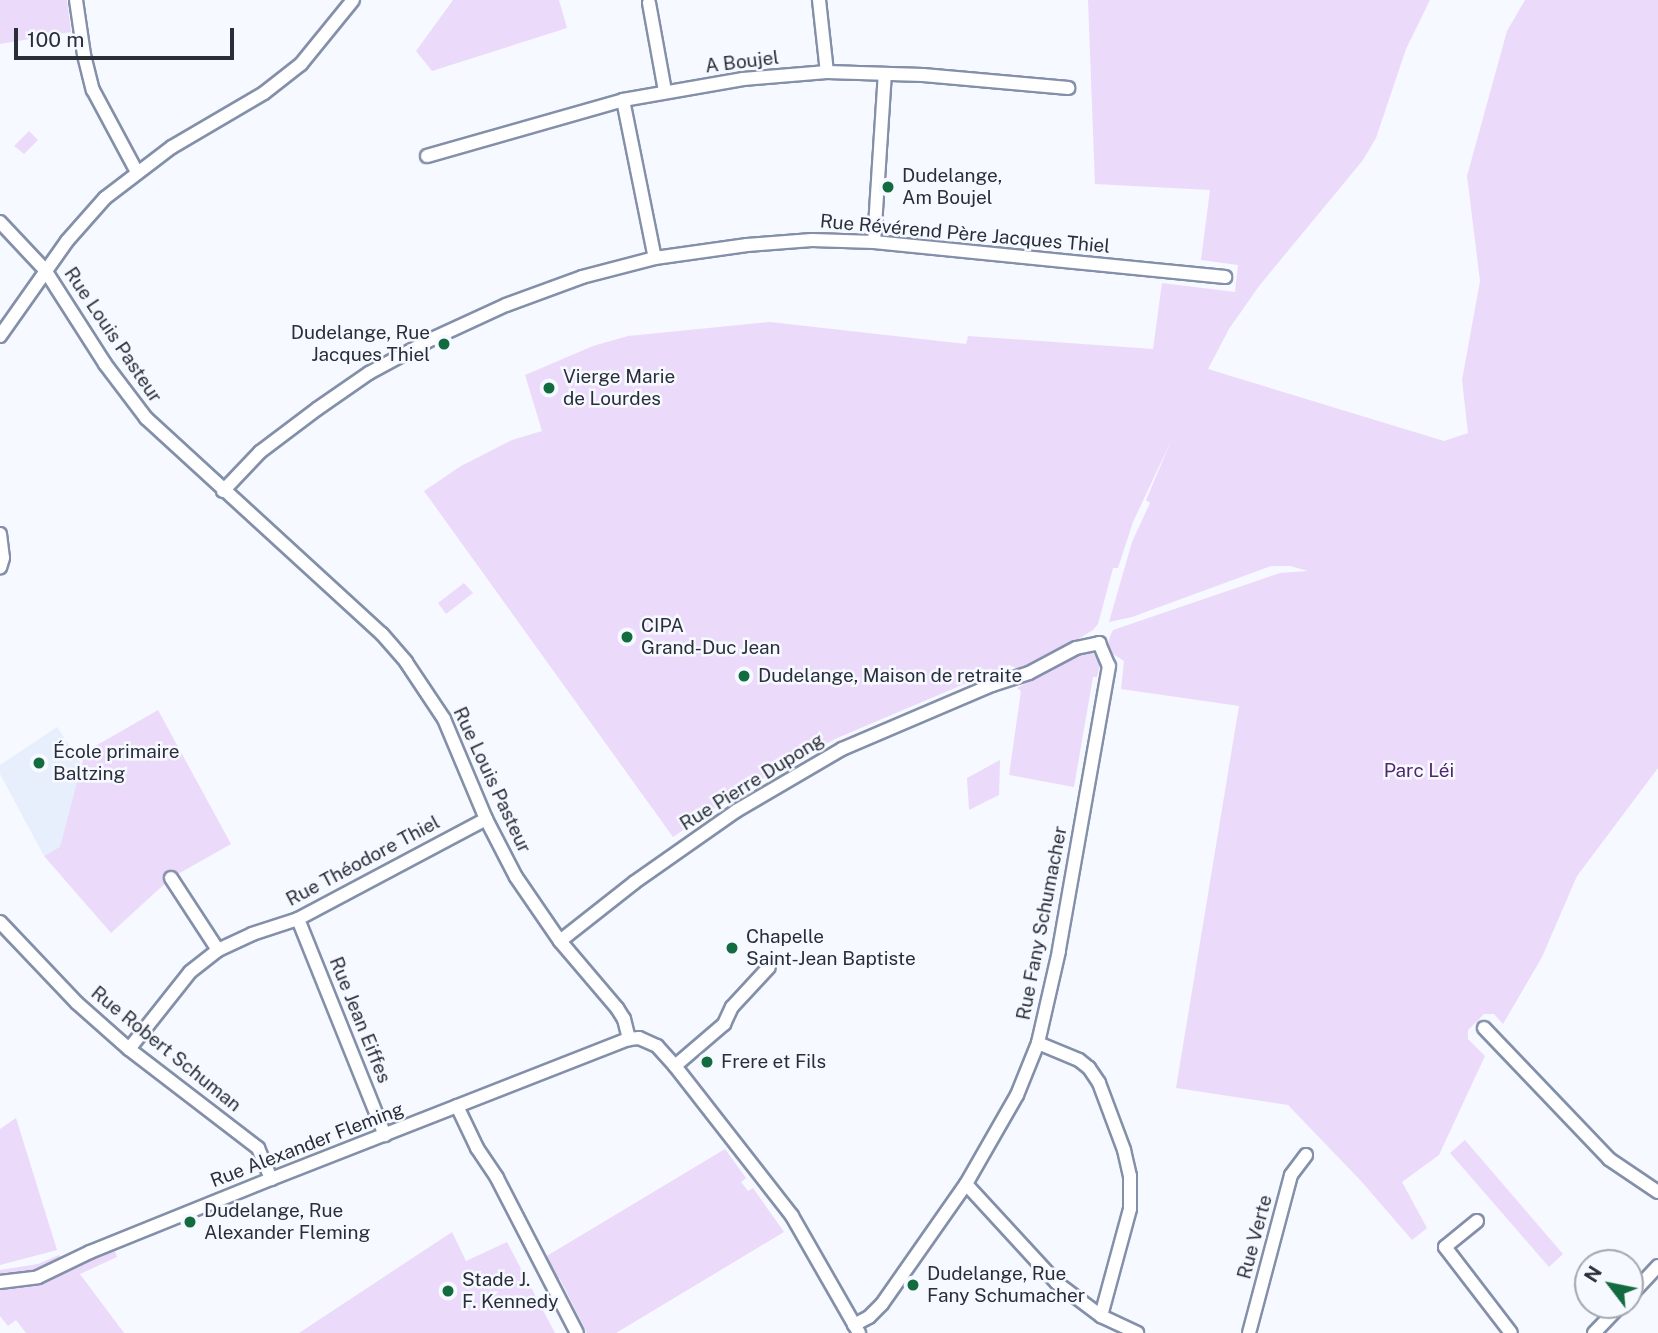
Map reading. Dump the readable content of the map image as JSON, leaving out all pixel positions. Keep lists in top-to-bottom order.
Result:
{
  "streets": {
    "street": [
      "A Boujel",
      "Rue Révérend Père Jacques Thiel",
      "Rue Louis Pasteur",
      "Rue Pierre Dupong",
      "Rue Théodore Thiel",
      "Rue Fany Schumacher",
      "Rue Jean Eiffes",
      "Rue Robert Schuman",
      "Rue Alexander Fleming",
      "Rue Verte"
    ]
  },
  "crossings": [
    ["Rue Révérend Père Jacques Thiel", "Rue Louis Pasteur"],
    ["Rue Louis Pasteur", "Rue Pierre Dupong"],
    ["Rue Louis Pasteur", "Rue Théodore Thiel"],
    ["Rue Louis Pasteur", "Rue Alexander Fleming"],
    ["Rue Pierre Dupong", "Rue Fany Schumacher"],
    ["Rue Théodore Thiel", "Rue Jean Eiffes"],
    ["Rue Théodore Thiel", "Rue Robert Schuman"],
    ["Rue Jean Eiffes", "Rue Alexander Fleming"],
    ["Rue Robert Schuman", "Rue Alexander Fleming"]
  ],
  "parks": ["Parc Léi"],
  "places": [
    "Dudelange, Am Boujel",
    "Dudelange, Rue Jacques Thiel",
    "Vierge Marie de Lourdes",
    "CIPA Grand-Duc Jean",
    "Dudelange, Maison de retraite",
    "École primaire Baltzing",
    "Chapelle Saint-Jean Baptiste",
    "Frere et Fils",
    "Dudelange, Rue Alexander Fleming",
    "Dudelange, Rue Fany Schumacher",
    "Stade J. F. Kennedy"
  ],
  "scale_bar": "100 m",
  "north": "top left"
}
